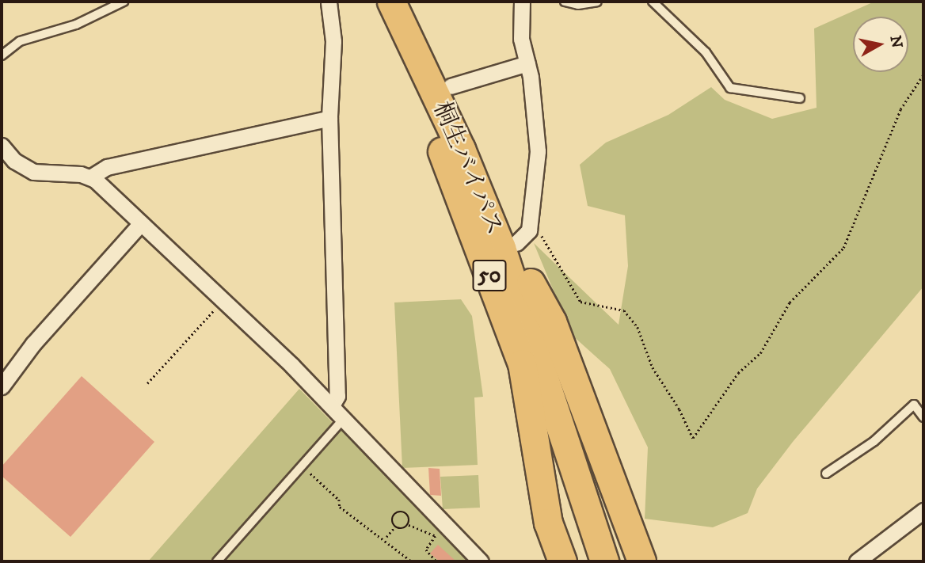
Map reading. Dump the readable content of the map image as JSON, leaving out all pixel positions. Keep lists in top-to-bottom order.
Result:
{
  "streets": {
    "highway": ["桐生バイパス", "50"]
  },
  "north": "right"
}
